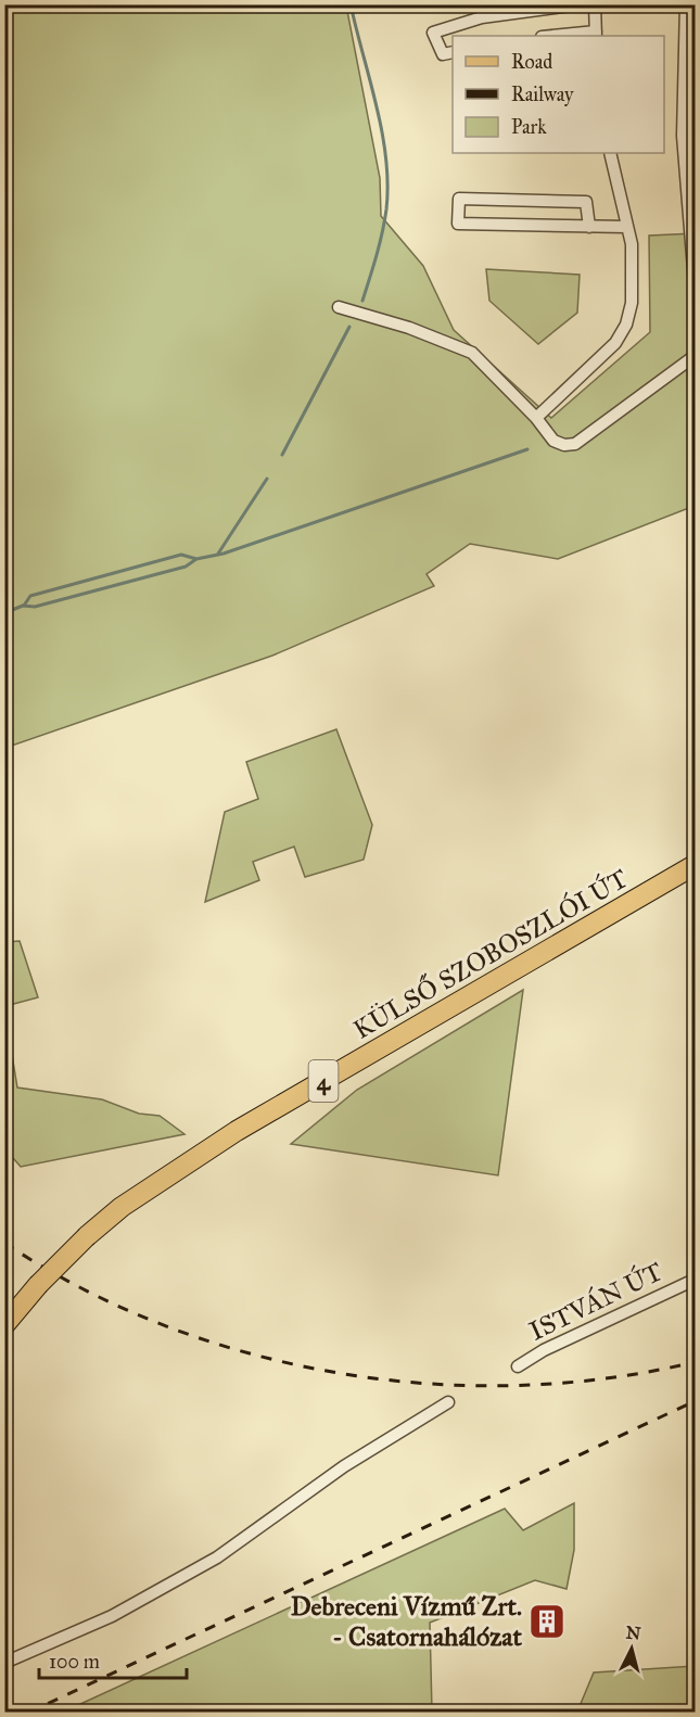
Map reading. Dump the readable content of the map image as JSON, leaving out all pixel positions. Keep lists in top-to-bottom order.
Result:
{
  "streets": {
    "main road": ["KÜLSŐ SZOBOSZLÓI ÚT", "4"],
    "street": ["ISTVÁN ÚT"]
  },
  "places": {
    "building": ["Debreceni Vízmű Zrt. - Csatornahálózat"]
  },
  "legend": ["Road", "Railway", "Park"],
  "scale_bar": "100 m",
  "north": "top"
}
